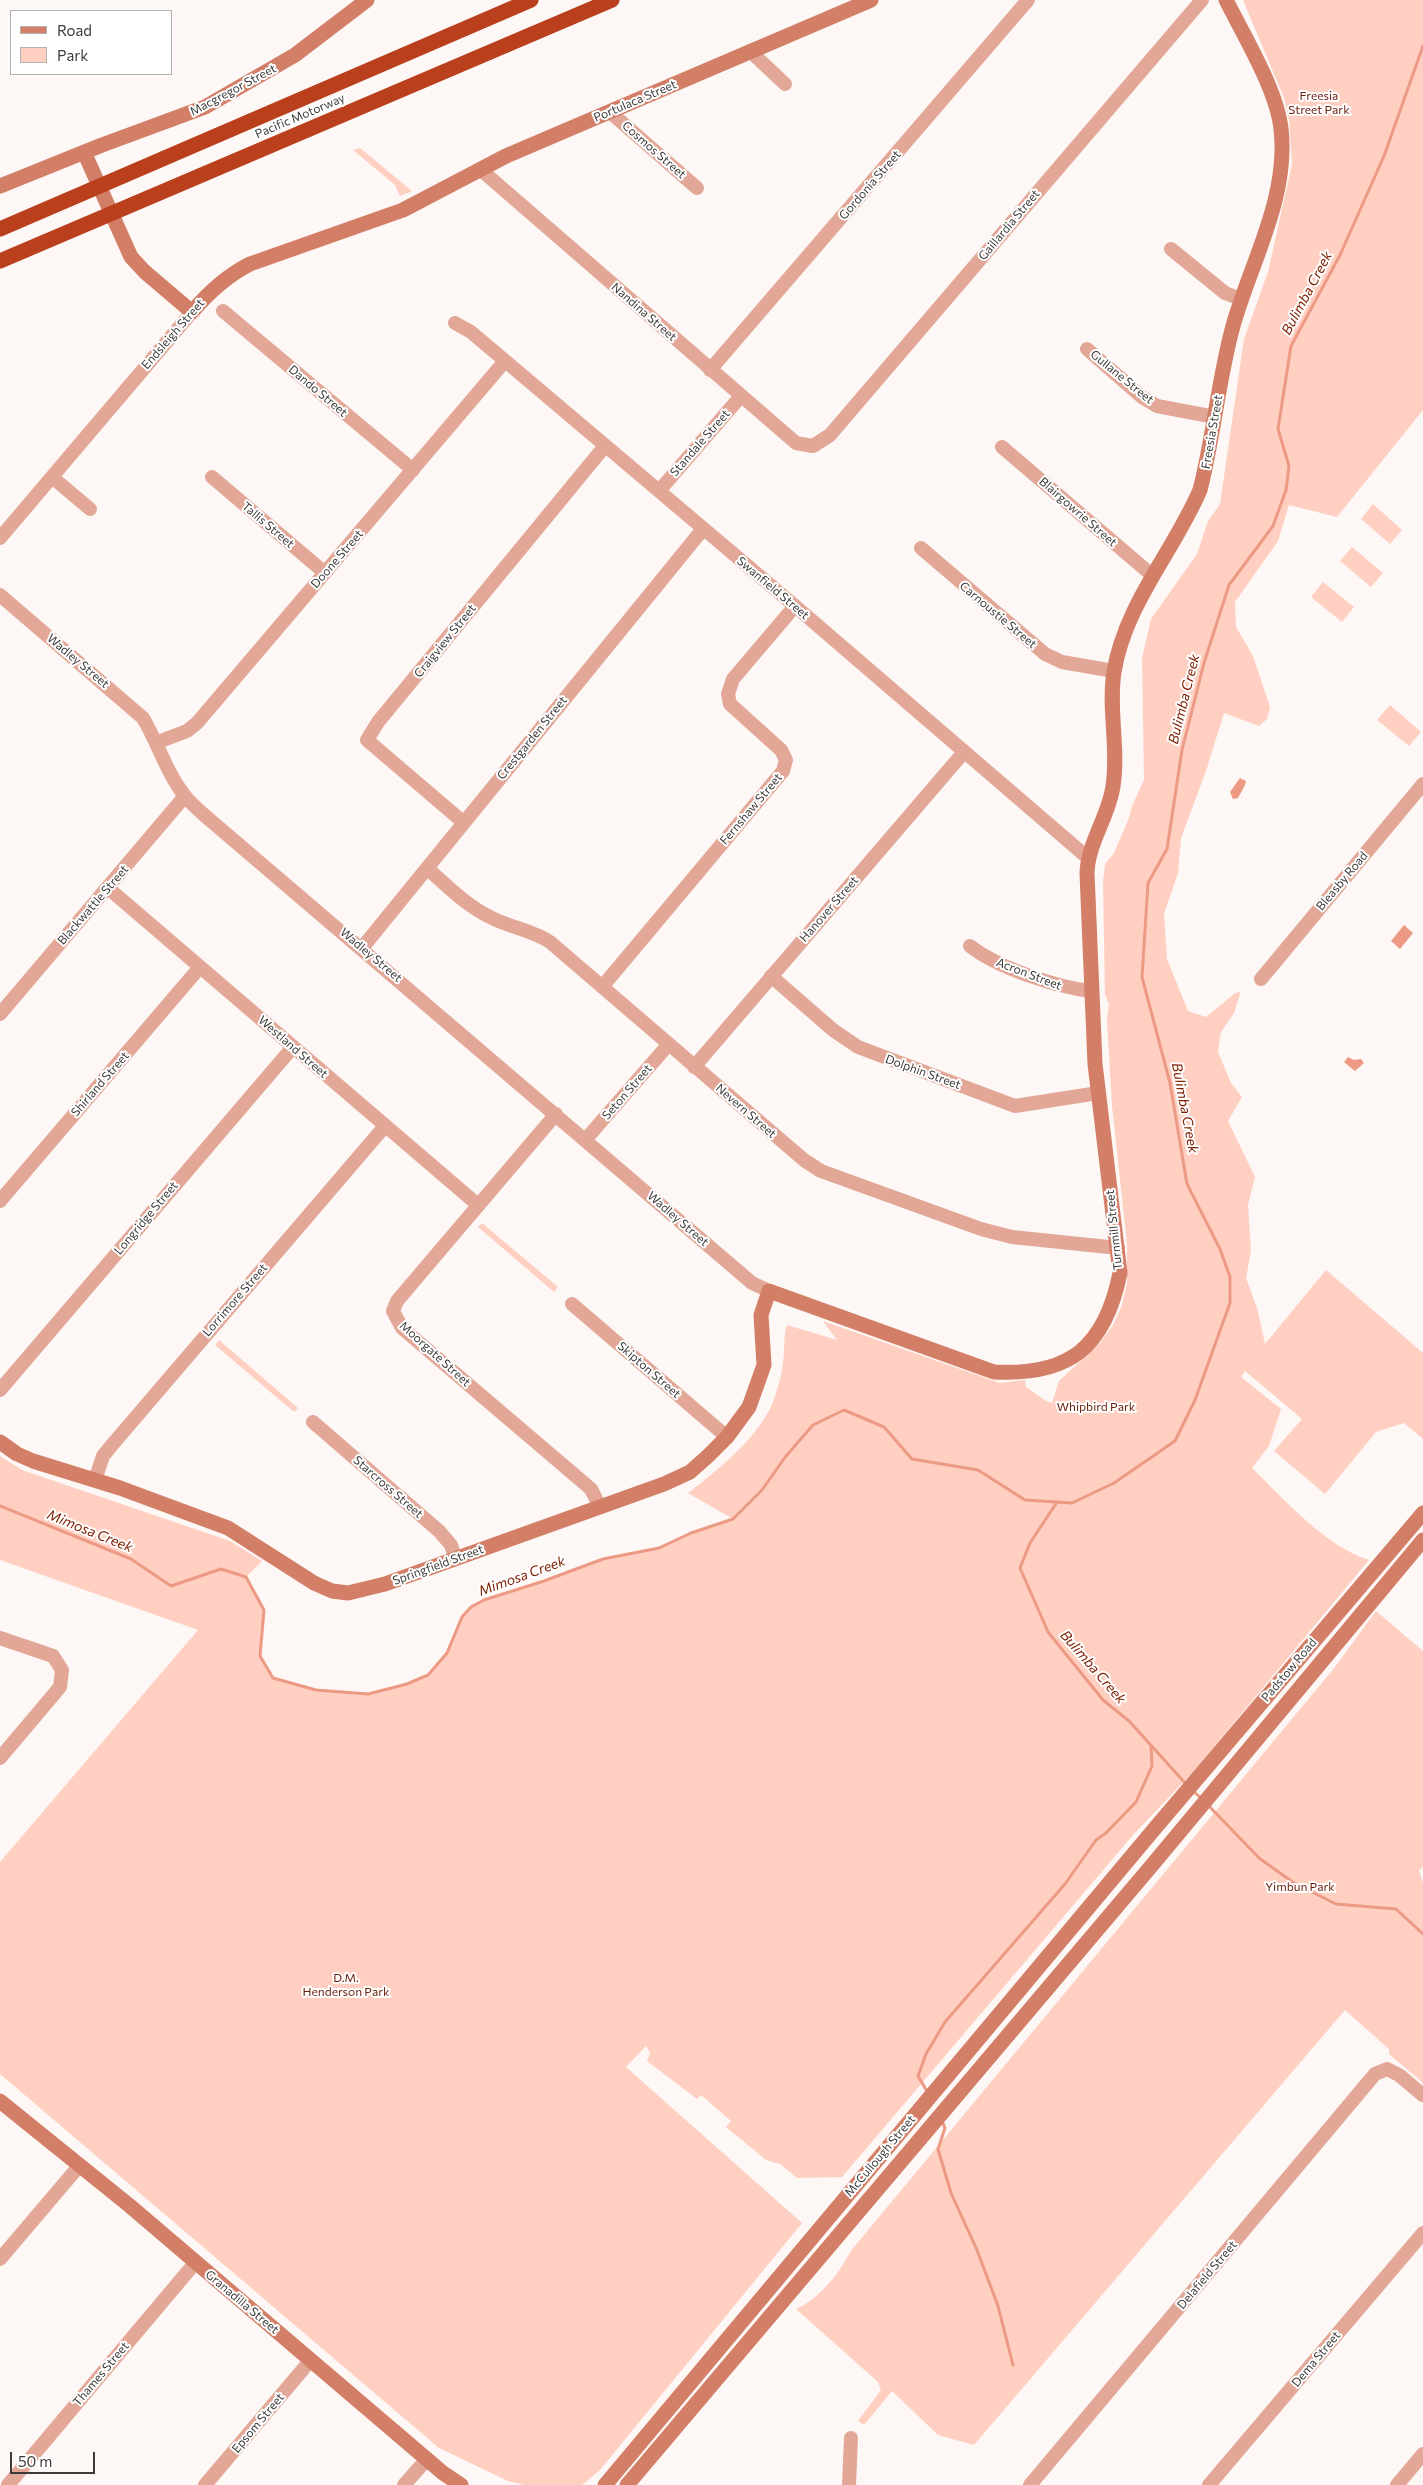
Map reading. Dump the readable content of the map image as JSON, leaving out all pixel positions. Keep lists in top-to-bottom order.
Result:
{
  "streets": {
    "highway": ["Pacific Motorway"],
    "street": [
      "Macgregor Street",
      "Portulaca Street",
      "Cosmos Street",
      "Gordonia Street",
      "Gaillardia Street",
      "Nandina Street",
      "Endsleigh Street",
      "Gullane Street",
      "Dando Street",
      "Freesia Street",
      "Standale Street",
      "Blairgowrie Street",
      "Tallis Street",
      "Doone Street",
      "Swanfield Street",
      "Carnoustie Street",
      "Craigview Street",
      "Wadley Street",
      "Crestgarden Street",
      "Fernshaw Street",
      "Bleasby Road",
      "Blackwattle Street",
      "Hanover Street",
      "Acron Street",
      "Westland Street",
      "Dolphin Street",
      "Shirland Street",
      "Seton Street",
      "Nevern Street",
      "Longridge Street",
      "Turnmill Street",
      "Lorrimore Street",
      "Moorgate Street",
      "Skipton Street",
      "Starcross Street",
      "Springfield Street",
      "Padstow Road",
      "McCullough Street",
      "Delafield Street",
      "Granadilla Street",
      "Dema Street",
      "Thames Street",
      "Epsom Street"
    ]
  },
  "crossings": [
    ["Portulaca Street", "Cosmos Street"],
    ["Portulaca Street", "Nandina Street"],
    ["Portulaca Street", "Endsleigh Street"],
    ["Gordonia Street", "Nandina Street"],
    ["Gaillardia Street", "Nandina Street"],
    ["Nandina Street", "Standale Street"],
    ["Gullane Street", "Freesia Street"],
    ["Dando Street", "Doone Street"],
    ["Freesia Street", "Blairgowrie Street"],
    ["Freesia Street", "Swanfield Street"],
    ["Freesia Street", "Carnoustie Street"],
    ["Freesia Street", "Turnmill Street"],
    ["Standale Street", "Swanfield Street"],
    ["Tallis Street", "Doone Street"],
    ["Doone Street", "Swanfield Street"],
    ["Doone Street", "Wadley Street"],
    ["Swanfield Street", "Craigview Street"],
    ["Swanfield Street", "Crestgarden Street"],
    ["Swanfield Street", "Fernshaw Street"],
    ["Swanfield Street", "Hanover Street"],
    ["Swanfield Street", "Turnmill Street"],
    ["Craigview Street", "Crestgarden Street"],
    ["Wadley Street", "Crestgarden Street"],
    ["Wadley Street", "Blackwattle Street"],
    ["Wadley Street", "Seton Street"],
    ["Wadley Street", "Turnmill Street"],
    ["Wadley Street", "Moorgate Street"],
    ["Wadley Street", "Springfield Street"],
    ["Crestgarden Street", "Nevern Street"],
    ["Fernshaw Street", "Nevern Street"],
    ["Blackwattle Street", "Westland Street"],
    ["Hanover Street", "Dolphin Street"],
    ["Hanover Street", "Nevern Street"],
    ["Acron Street", "Turnmill Street"],
    ["Westland Street", "Shirland Street"],
    ["Westland Street", "Longridge Street"],
    ["Westland Street", "Lorrimore Street"],
    ["Westland Street", "Moorgate Street"],
    ["Dolphin Street", "Turnmill Street"],
    ["Seton Street", "Nevern Street"],
    ["Nevern Street", "Turnmill Street"],
    ["Turnmill Street", "Springfield Street"],
    ["Lorrimore Street", "Springfield Street"],
    ["Moorgate Street", "Springfield Street"],
    ["Skipton Street", "Springfield Street"],
    ["Starcross Street", "Springfield Street"],
    ["Padstow Road", "McCullough Street"],
    ["Granadilla Street", "Thames Street"],
    ["Granadilla Street", "Epsom Street"]
  ],
  "water": ["Bulimba Creek", "Mimosa Creek"],
  "parks": [
    "Freesia Street Park",
    "Whipbird Park",
    "Yimbun Park",
    "D.M. Henderson Park"
  ],
  "legend": ["Road", "Park"],
  "scale_bar": "50 m"
}
